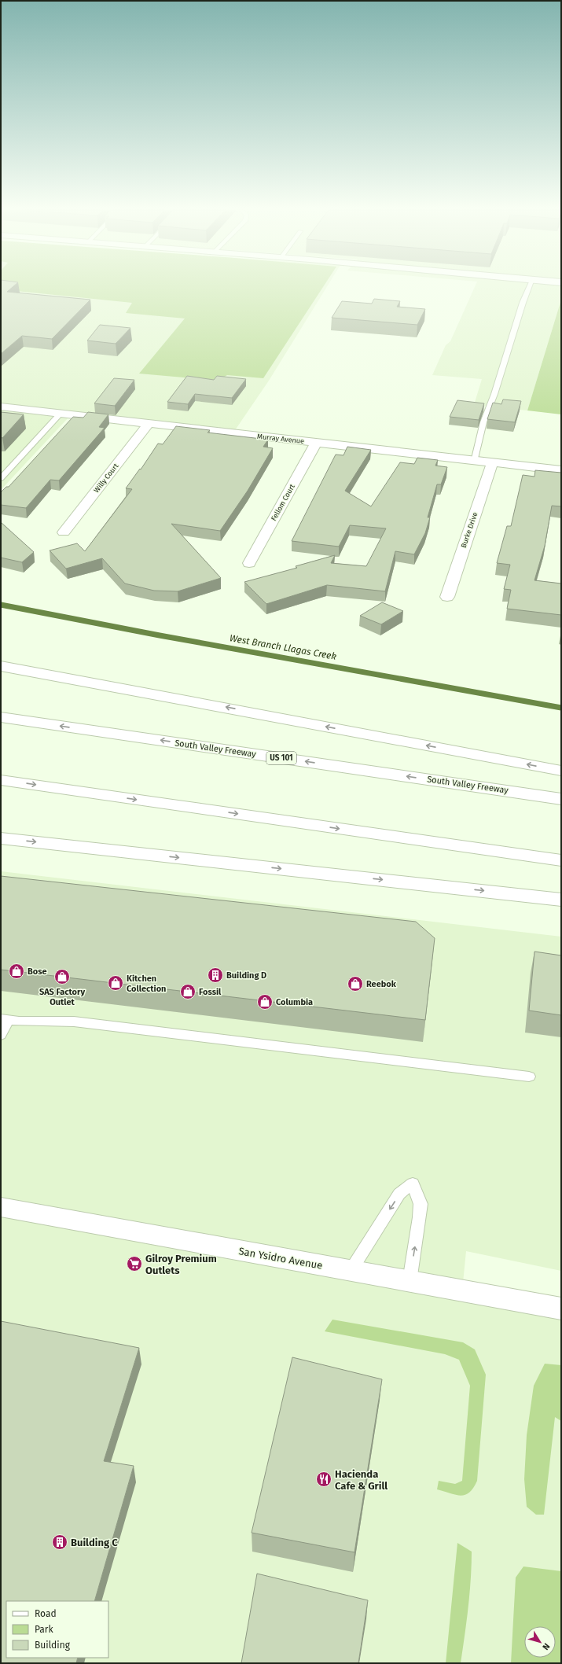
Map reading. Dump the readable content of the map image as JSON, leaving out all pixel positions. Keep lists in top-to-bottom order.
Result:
{
  "streets": {
    "main road": [
      "Murray Avenue",
      "Willy Court",
      "Fellom Court",
      "Burke Drive",
      "South Valley Freeway",
      "US 101",
      "San Ysidro Avenue"
    ]
  },
  "crossings": [
    ["Murray Avenue", "Willy Court"],
    ["Murray Avenue", "Fellom Court"],
    ["Murray Avenue", "Burke Drive"]
  ],
  "water": ["West Branch Llagas Creek"],
  "places": {
    "shop": [
      "Bose",
      "SAS Factory Outlet",
      "Kitchen Collection",
      "Reebok",
      "Fossil",
      "Columbia"
    ],
    "building": ["Building D", "Building C"],
    "supermarket": ["Gilroy Premium Outlets"],
    "restaurant": ["Hacienda Cafe & Grill"]
  },
  "legend": ["Road", "Park", "Building"],
  "north": "bottom right"
}
